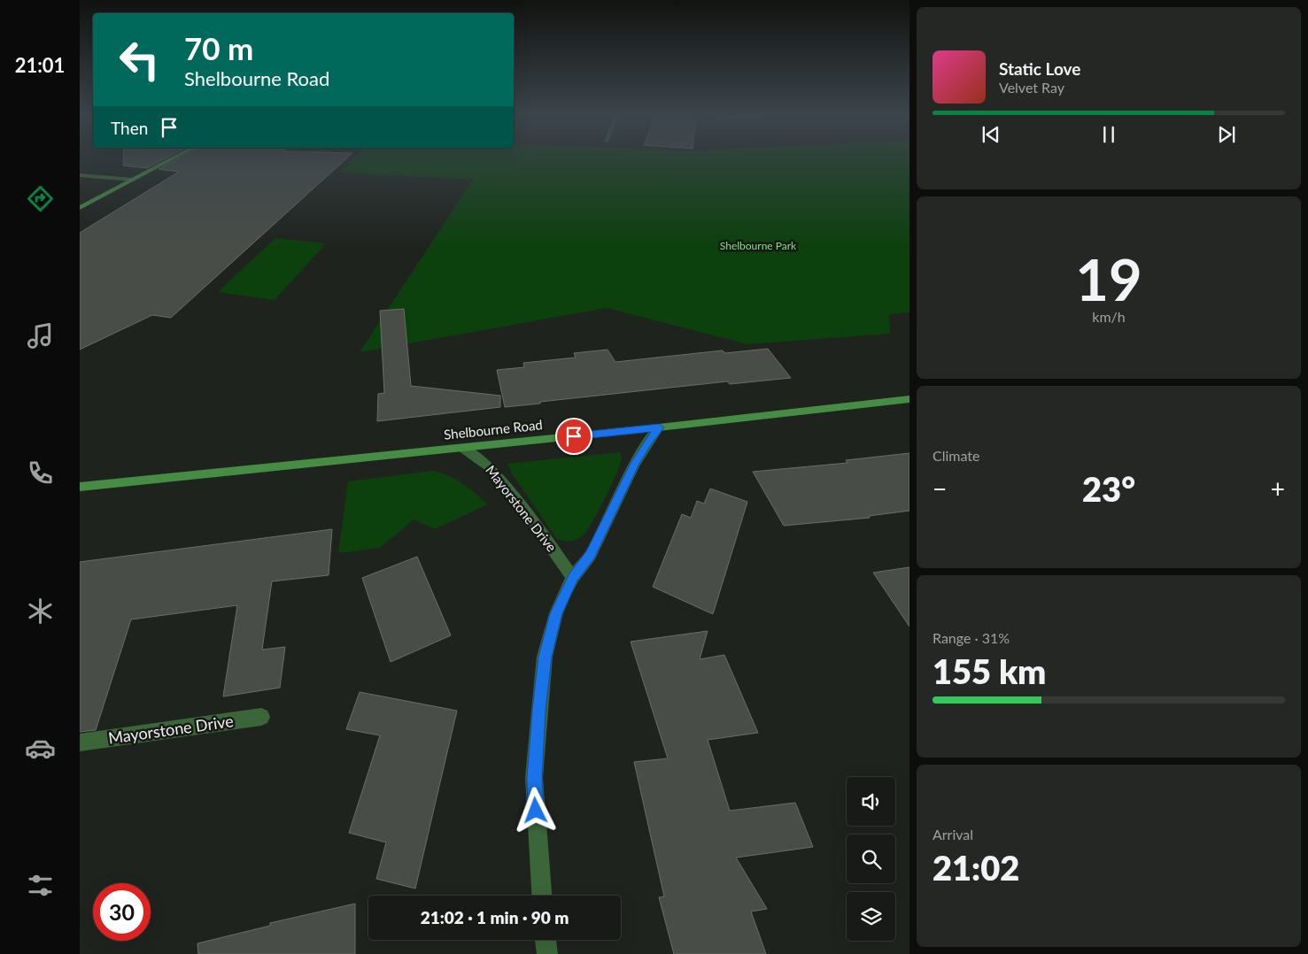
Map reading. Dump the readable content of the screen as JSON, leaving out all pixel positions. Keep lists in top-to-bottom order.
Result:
{
  "streets": {
    "main road": ["Shelbourne Road"],
    "street": ["Mayorstone Drive"]
  },
  "crossings": [
    ["Shelbourne Road", "Mayorstone Drive"]
  ],
  "parks": ["Shelbourne Park"],
  "page": {
    "tabs": "21:01",
    "turn": ["70 m", "Shelbourne Road"],
    "song": ["Static Love", "Velvet Ray"],
    "then": "Then",
    "tile": [
      ["19", "km/h"],
      "Climate",
      ["Range · 31%", "155 km"],
      ["Arrival", "21:02"]
    ],
    "heat": ["−", "23°", "+"],
    "limit": "30",
    "trip": "21:02 · 1 min · 90 m"
  }
}
